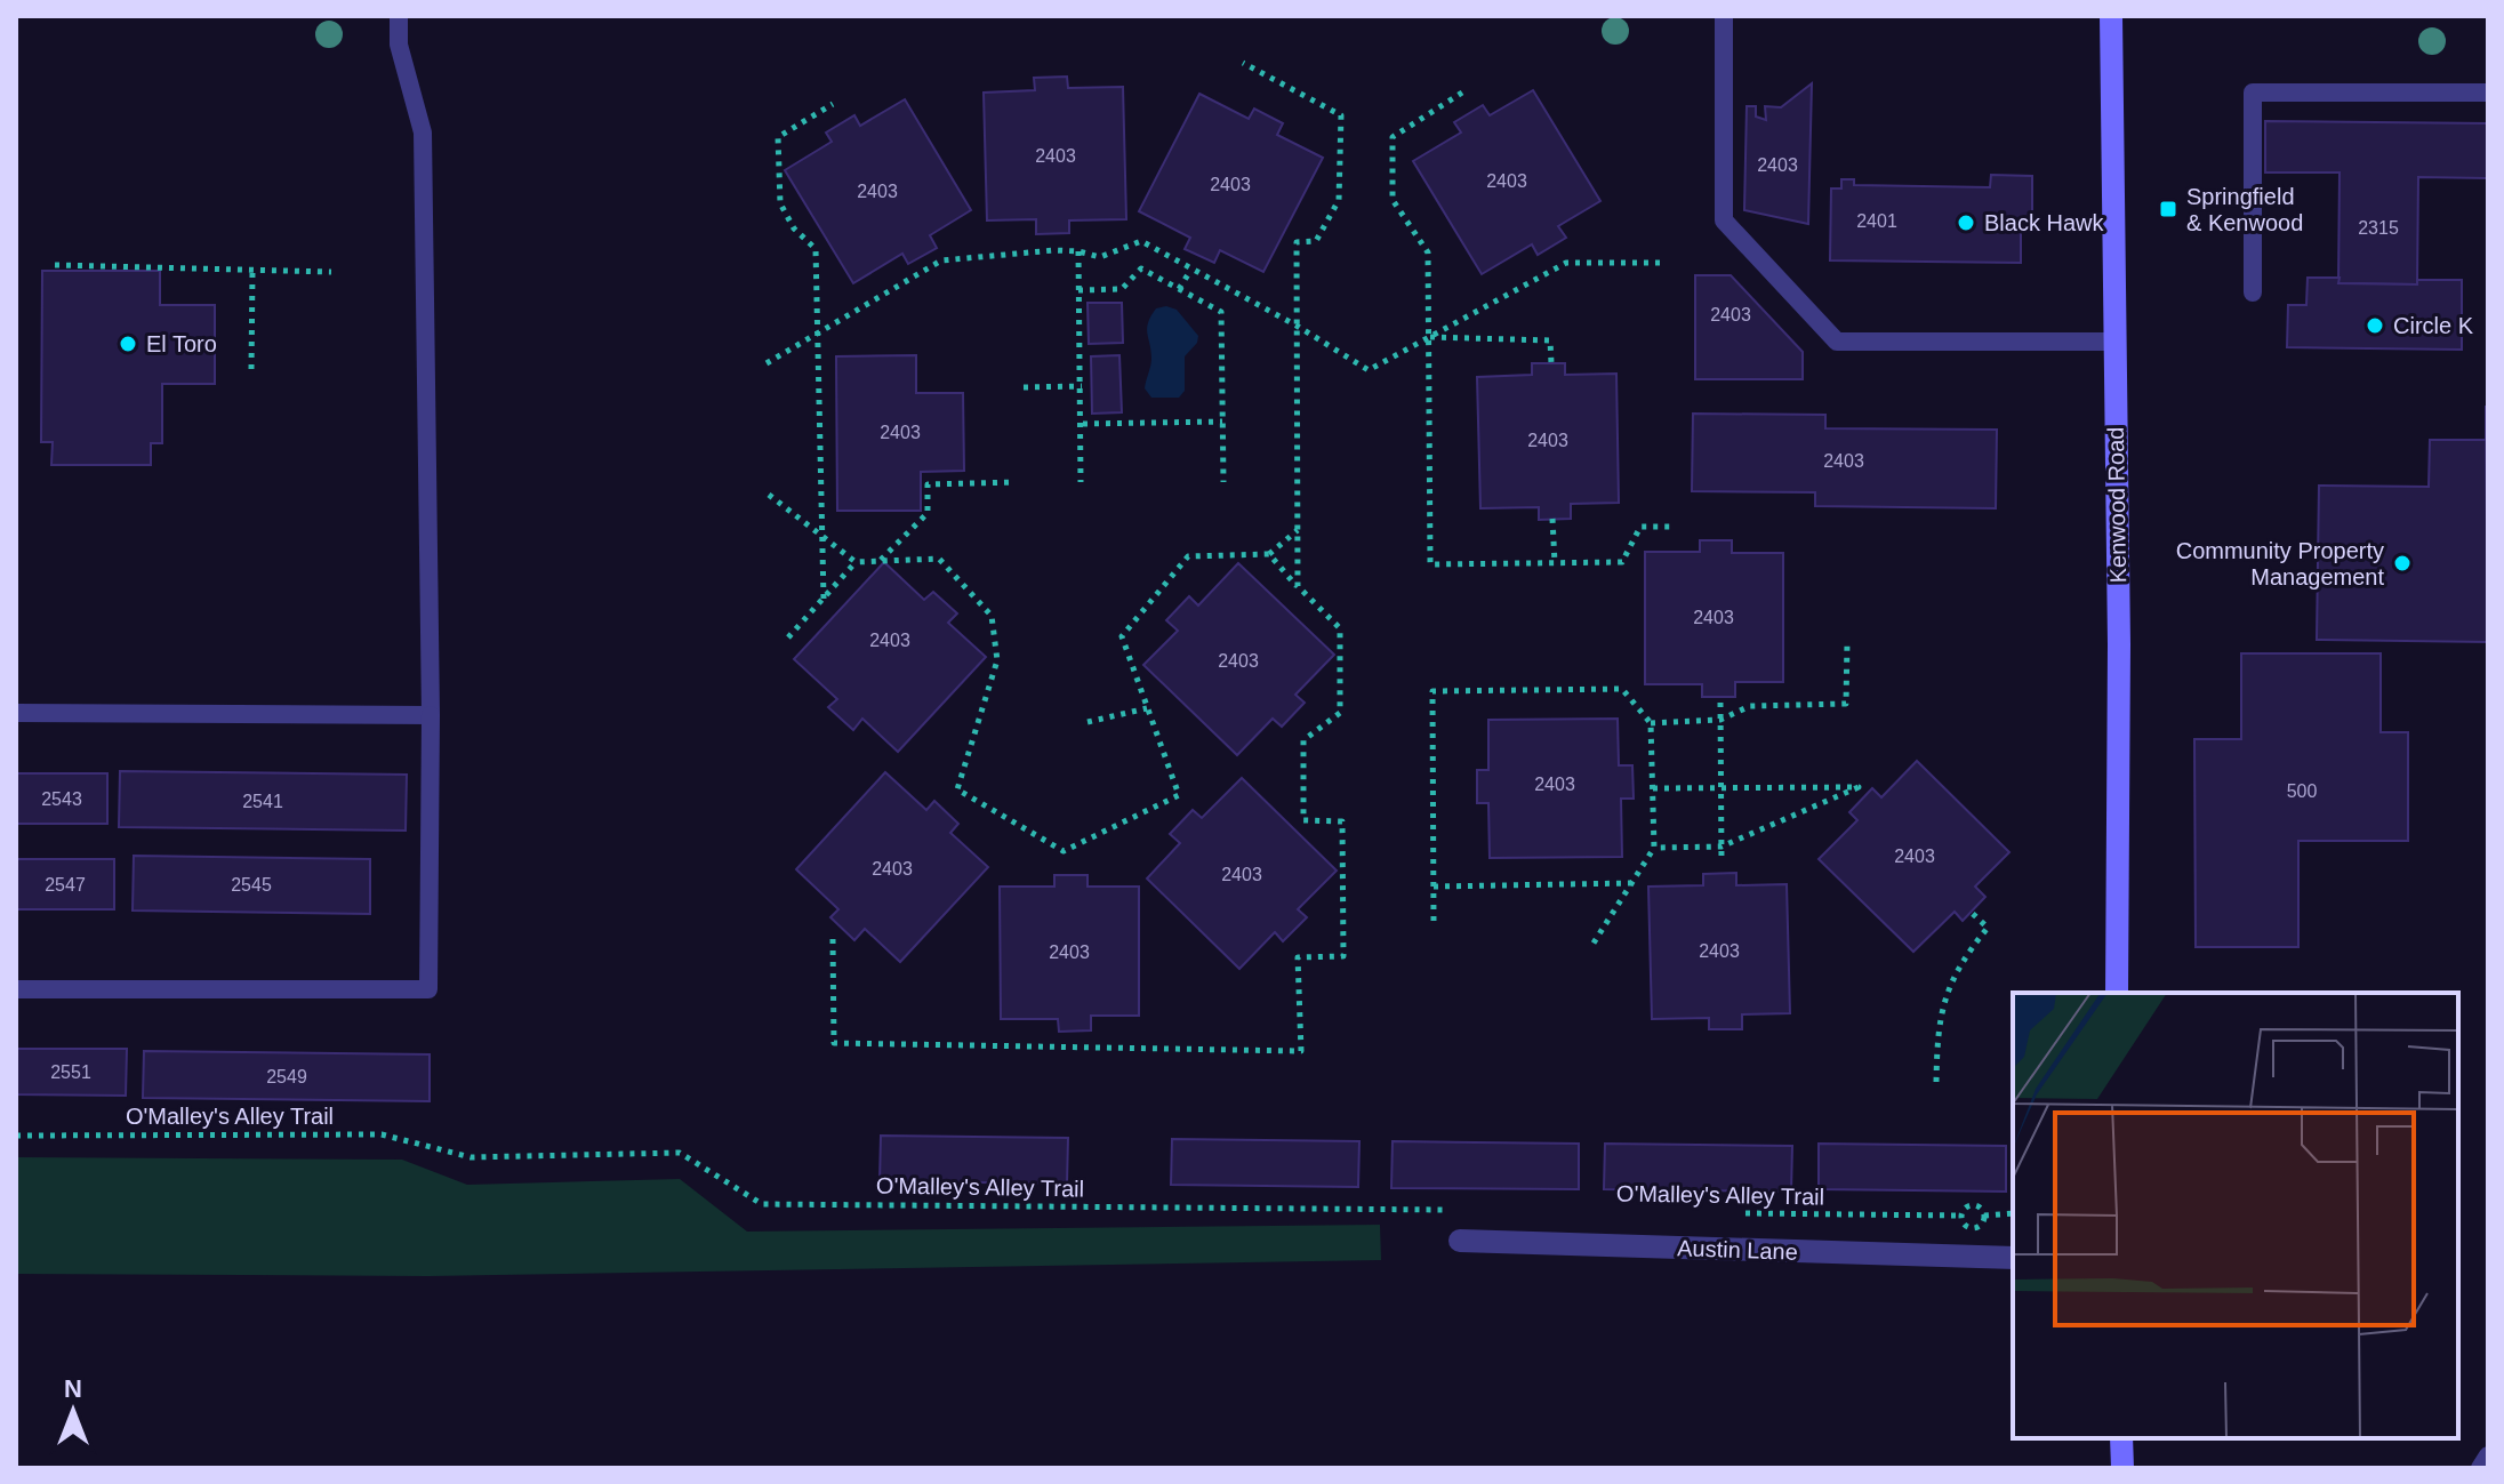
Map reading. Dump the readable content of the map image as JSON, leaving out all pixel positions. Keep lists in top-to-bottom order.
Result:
{
  "streets": {
    "street": ["Kenwood Road", "Austin Lane"],
    "path": ["O'Malley's Alley Trail"]
  },
  "places": {
    "transit": ["Springfield & Kenwood"],
    "other": [
      "Black Hawk",
      "Circle K",
      "El Toro",
      "Community Property Management"
    ]
  },
  "house_numbers": [
    "2403",
    "2403",
    "2403",
    "2403",
    "2403",
    "2401",
    "2315",
    "2403",
    "2403",
    "2403",
    "2403",
    "2403",
    "2403",
    "2403",
    "2403",
    "500",
    "2543",
    "2541",
    "2403",
    "2403",
    "2403",
    "2547",
    "2545",
    "2403",
    "2403",
    "2551",
    "2549"
  ],
  "north": "top"
}
